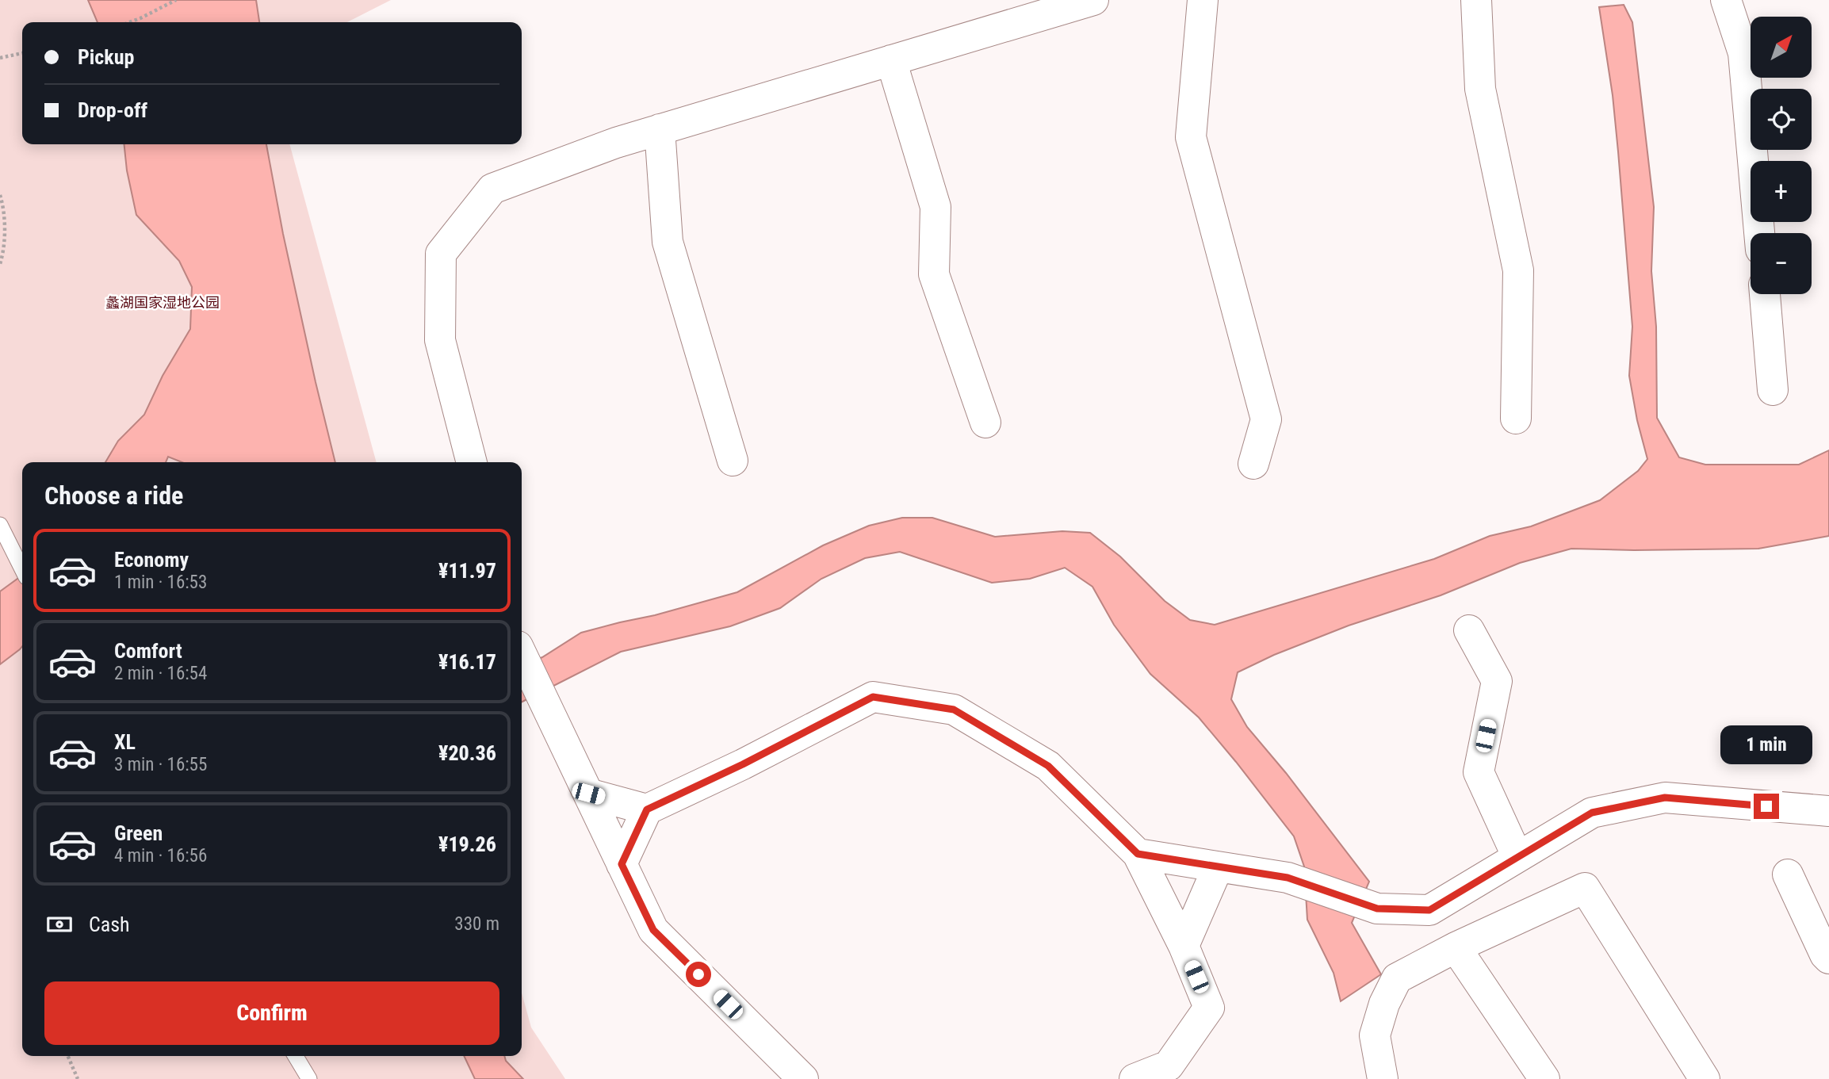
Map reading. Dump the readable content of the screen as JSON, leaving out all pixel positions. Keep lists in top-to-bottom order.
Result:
{
  "parks": ["蠡湖国家湿地公园"],
  "north": "top right",
  "page": {
    "map_buttons": ["+", "−"],
    "banner": ["Pickup", "Drop-off"],
    "heading": "Choose a ride",
    "list": [
      {
        "name": "Economy",
        "note": "1 min · 16:53",
        "value": "¥11.97"
      },
      {
        "name": "Comfort",
        "note": "2 min · 16:54",
        "value": "¥16.17"
      },
      {
        "name": "XL",
        "note": "3 min · 16:55",
        "value": "¥20.36"
      },
      {
        "name": "Green",
        "note": "4 min · 16:56",
        "value": "¥19.26"
      }
    ],
    "bubble": "1 min",
    "pay": ["Cash", "330 m"],
    "buttons": "Confirm"
  }
}
